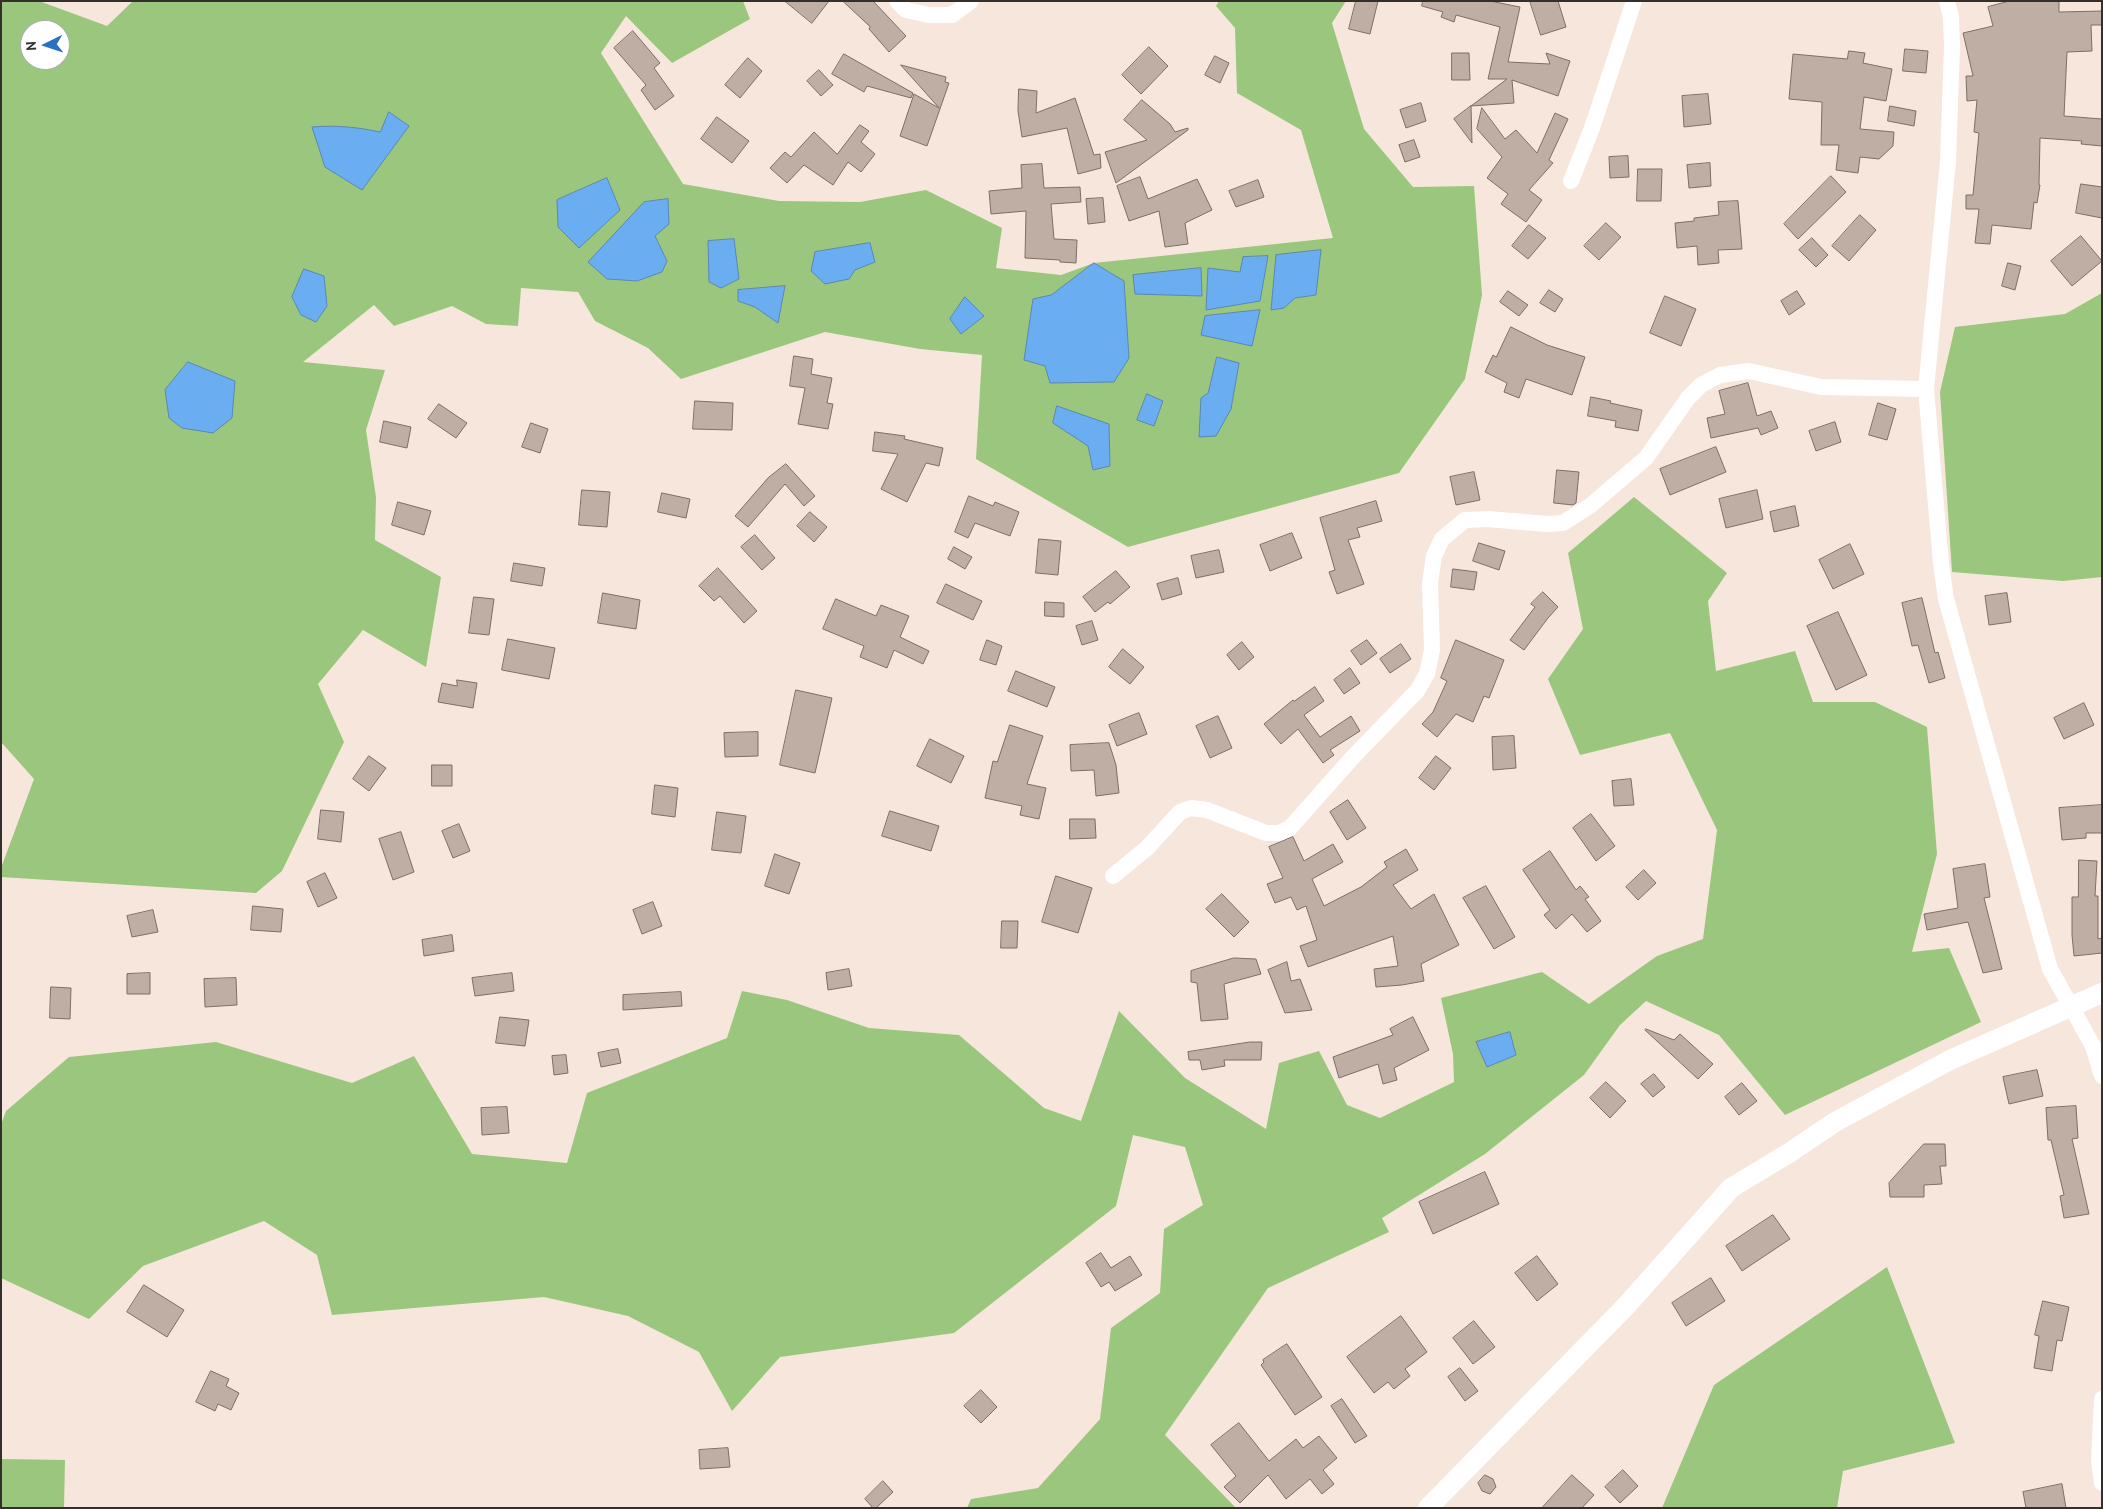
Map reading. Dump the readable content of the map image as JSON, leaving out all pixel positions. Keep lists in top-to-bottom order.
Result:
{
  "north": "left"
}
